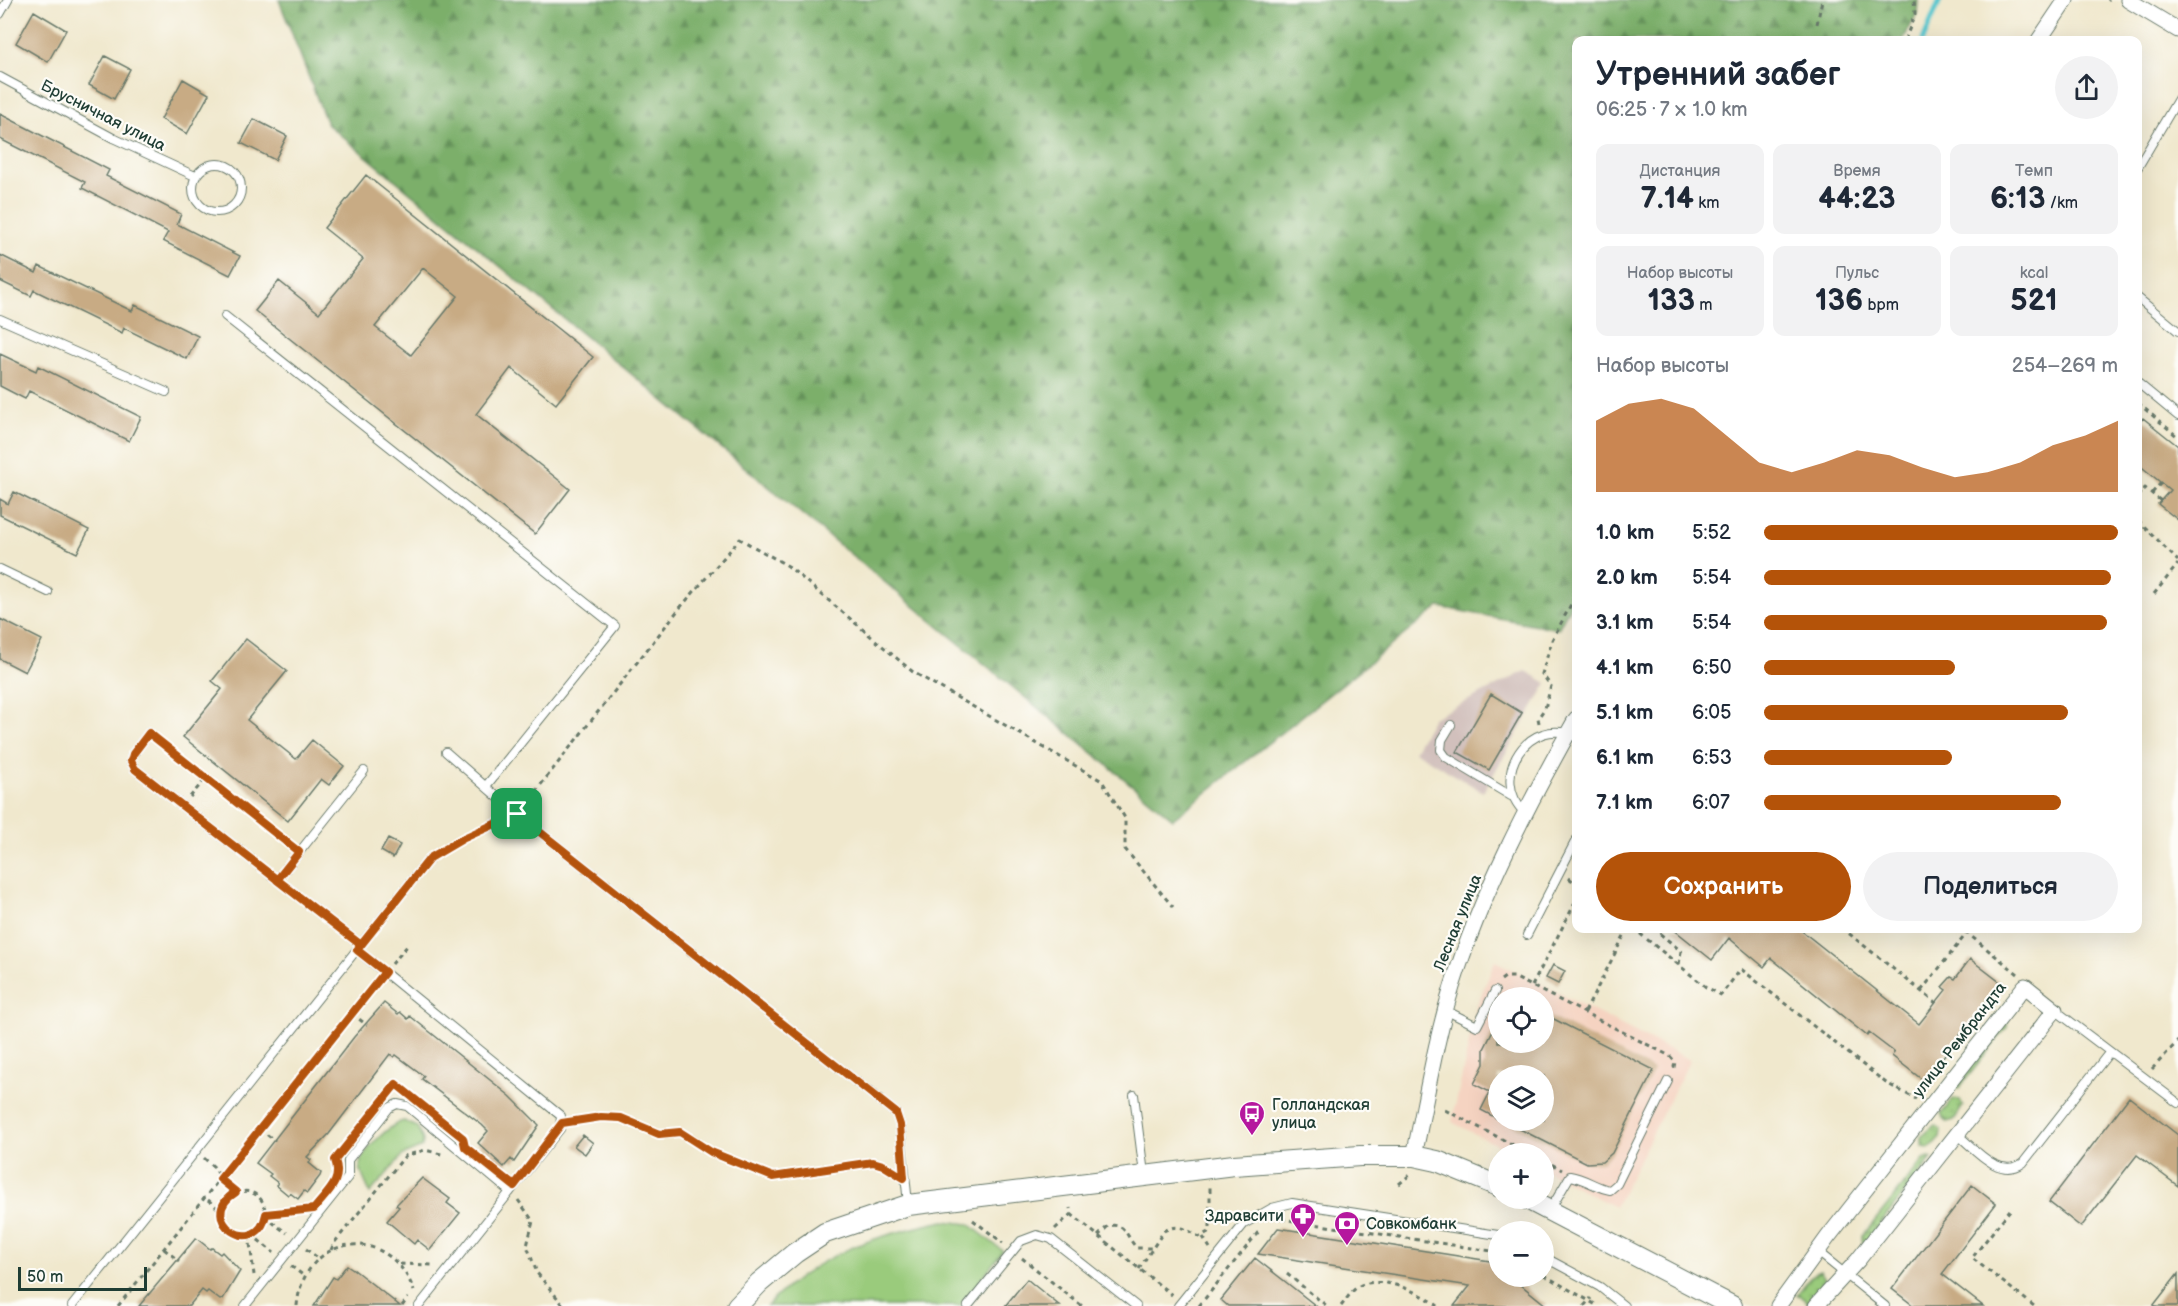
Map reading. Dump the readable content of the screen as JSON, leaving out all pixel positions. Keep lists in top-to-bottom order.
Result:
{
  "streets": {
    "street": ["Лесная улица", "улица Рембрандта"],
    "lane": ["Брусничная улица"]
  },
  "places": {
    "bus stop": ["Голландская улица"],
    "pharmacy": ["Здравсити"],
    "bank": ["Совкомбанк"]
  },
  "scale_bar": "50 m",
  "page": {
    "heading": ["Утренний забег", "06:25 · 7 × 1.0 km"],
    "stats": [
      ["Дистанция", "7.14 km"],
      ["Время", "44:23"],
      ["Темп", "6:13 /km"],
      ["Набор высоты", "133 m"],
      ["Пульс", "136 bpm"],
      ["kcal", "521"]
    ],
    "chart": ["Набор высоты", "254–269 m"],
    "list": [
      {
        "name": "1.0 km",
        "note": "5:52"
      },
      {
        "name": "2.0 km",
        "note": "5:54"
      },
      {
        "name": "3.1 km",
        "note": "5:54"
      },
      {
        "name": "4.1 km",
        "note": "6:50"
      },
      {
        "name": "5.1 km",
        "note": "6:05"
      },
      {
        "name": "6.1 km",
        "note": "6:53"
      },
      {
        "name": "7.1 km",
        "note": "6:07"
      }
    ],
    "buttons": ["Сохранить", "Поделиться"],
    "map_buttons": ["+", "−"],
    "scale": "50 m"
  }
}
